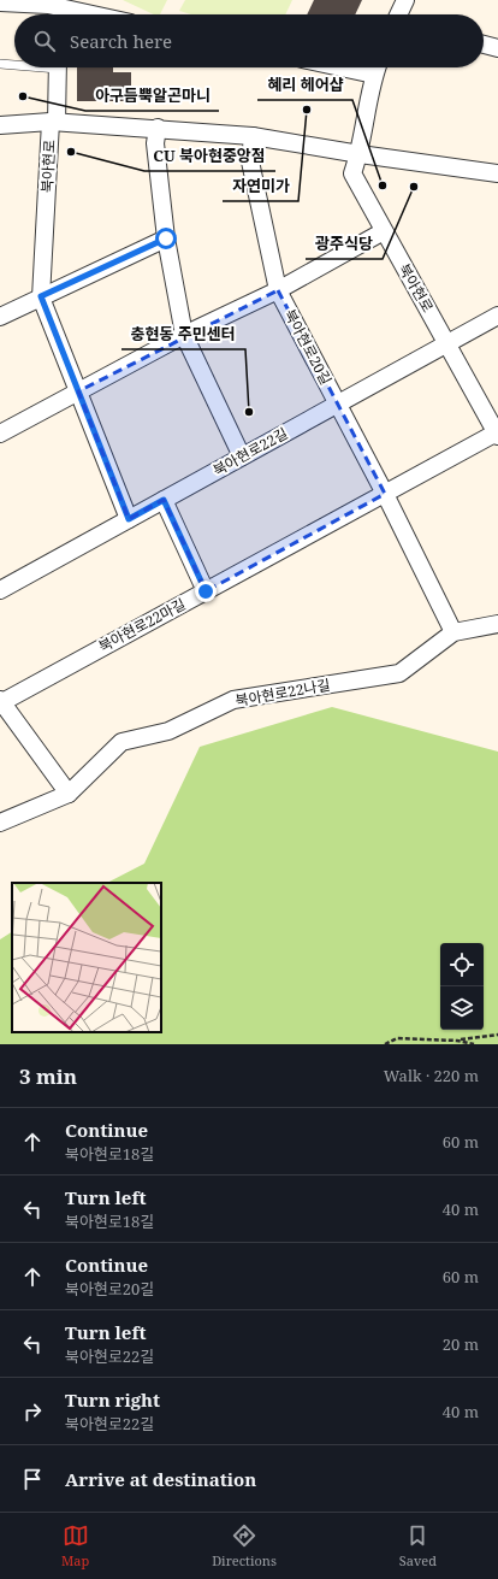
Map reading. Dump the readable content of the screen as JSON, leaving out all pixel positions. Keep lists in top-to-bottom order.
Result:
{
  "streets": {
    "street": [
      "북아현로",
      "북아현로20길",
      "북아현로22길",
      "북아현로22마길",
      "북아현로22나길"
    ]
  },
  "crossings": [
    ["북아현로", "북아현로22길"],
    ["북아현로", "북아현로22마길"],
    ["북아현로20길", "북아현로22길"],
    ["북아현로22마길", "북아현로22나길"]
  ],
  "places": [
    "아구듬뿍알곤마니",
    "자연미가",
    "CU 북아현중앙점",
    "혜리 헤어샵",
    "광주식당",
    "충현동 주민센터"
  ],
  "page": {
    "search": "Search here",
    "heading": ["3 min", "Walk · 220 m"],
    "list": [
      ["Continue", "북아현로18길", "60 m"],
      ["Turn left", "북아현로18길", "40 m"],
      ["Continue", "북아현로20길", "60 m"],
      ["Turn left", "북아현로22길", "20 m"],
      ["Turn right", "북아현로22길", "40 m"],
      "Arrive at destination"
    ],
    "nav": ["Map", "Directions", "Saved"]
  }
}
